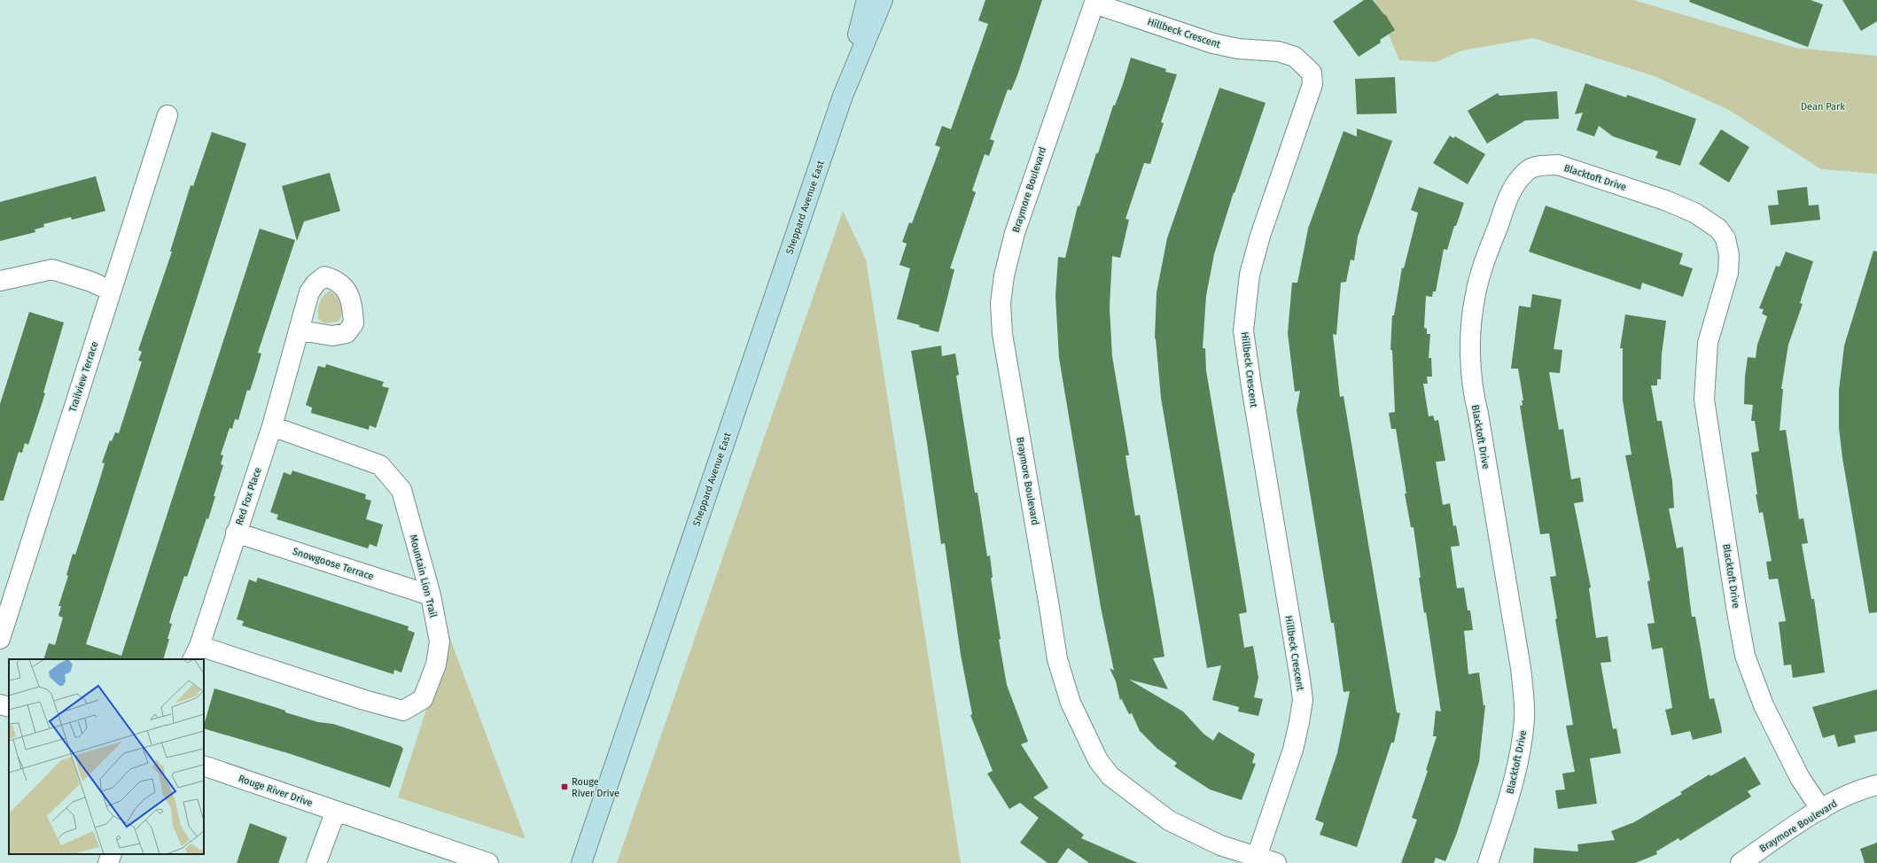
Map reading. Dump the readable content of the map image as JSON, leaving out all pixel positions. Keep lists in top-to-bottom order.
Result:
{
  "streets": {
    "main road": ["Sheppard Avenue East"],
    "street": [
      "Hillbeck Crescent",
      "Blacktoft Drive",
      "Braymore Boulevard",
      "Trailview Terrace",
      "Red Fox Place",
      "Snowgoose Terrace",
      "Mountain Lion Trail",
      "Rouge River Drive"
    ]
  },
  "crossings": [
    ["Hillbeck Crescent", "Braymore Boulevard"],
    ["Blacktoft Drive", "Braymore Boulevard"],
    ["Red Fox Place", "Snowgoose Terrace"],
    ["Red Fox Place", "Mountain Lion Trail"],
    ["Snowgoose Terrace", "Mountain Lion Trail"]
  ],
  "parks": ["Dean Park"],
  "places": {
    "transit": ["Rouge River Drive"]
  }
}
